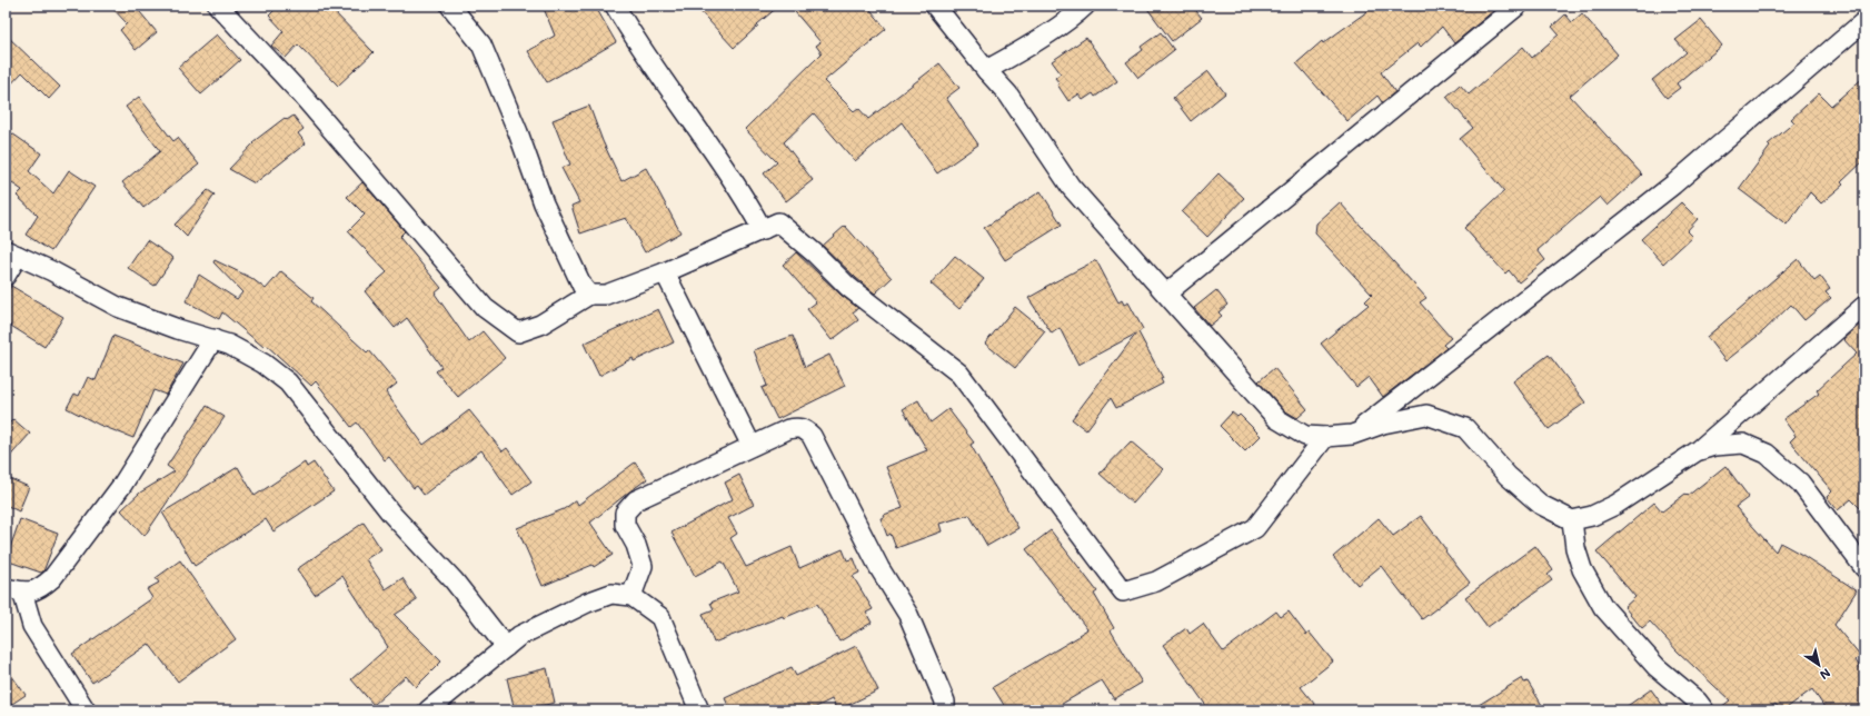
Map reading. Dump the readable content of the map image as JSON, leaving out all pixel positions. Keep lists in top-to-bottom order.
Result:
{
  "north": "bottom right"
}
